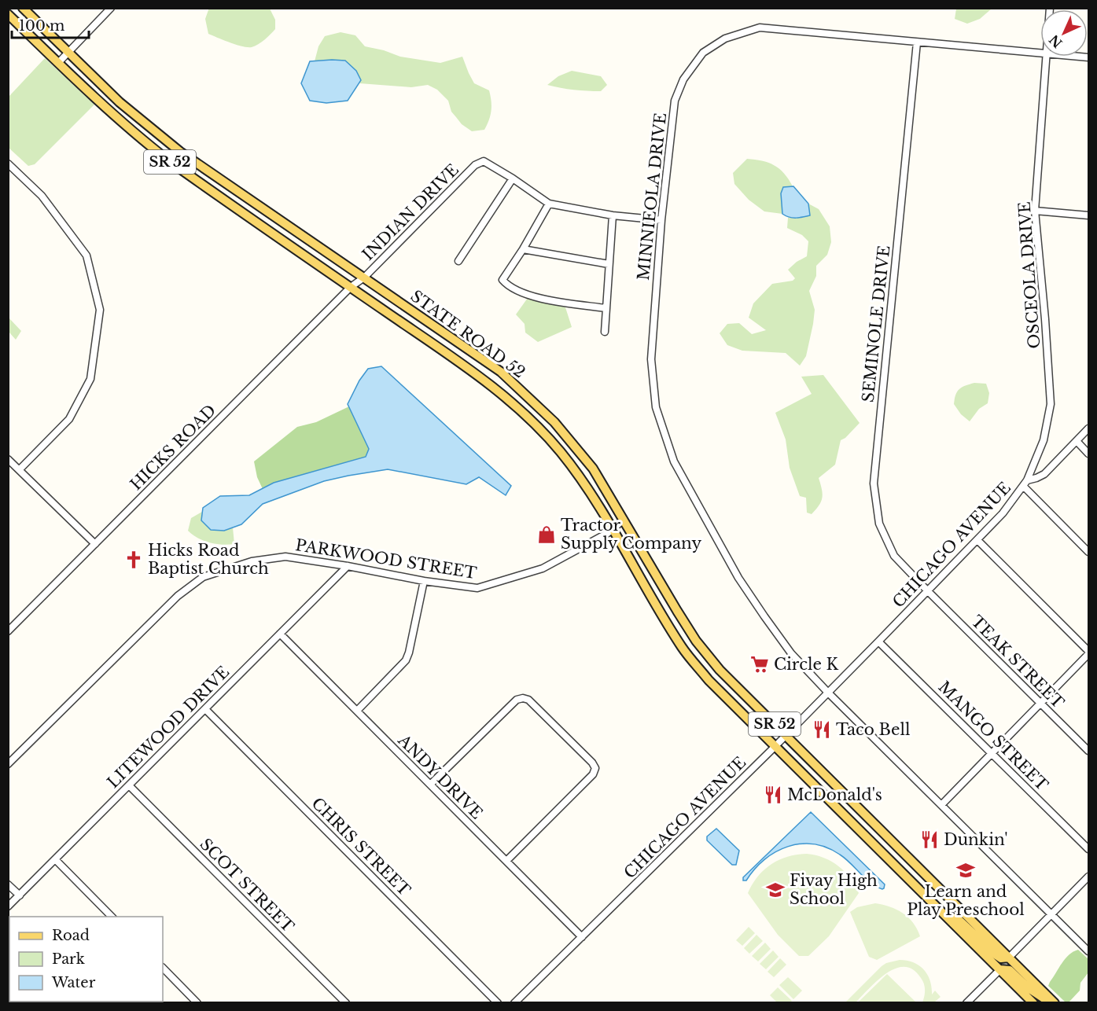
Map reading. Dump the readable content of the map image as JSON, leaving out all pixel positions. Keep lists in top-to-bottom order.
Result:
{
  "streets": {
    "main road": ["SR 52", "STATE ROAD 52"],
    "street": [
      "MINNIEOLA DRIVE",
      "INDIAN DRIVE",
      "OSCEOLA DRIVE",
      "SEMINOLE DRIVE",
      "HICKS ROAD",
      "CHICAGO AVENUE",
      "PARKWOOD STREET",
      "TEAK STREET",
      "LITEWOOD DRIVE",
      "MANGO STREET",
      "ANDY DRIVE",
      "CHRIS STREET",
      "SCOT STREET"
    ]
  },
  "crossings": [
    ["MINNIEOLA DRIVE", "SEMINOLE DRIVE"],
    ["MINNIEOLA DRIVE", "CHICAGO AVENUE"],
    ["INDIAN DRIVE", "STATE ROAD 52"],
    ["INDIAN DRIVE", "HICKS ROAD"],
    ["OSCEOLA DRIVE", "CHICAGO AVENUE"],
    ["SEMINOLE DRIVE", "CHICAGO AVENUE"],
    ["SEMINOLE DRIVE", "TEAK STREET"],
    ["STATE ROAD 52", "HICKS ROAD"],
    ["STATE ROAD 52", "CHICAGO AVENUE"],
    ["STATE ROAD 52", "PARKWOOD STREET"],
    ["CHICAGO AVENUE", "TEAK STREET"],
    ["CHICAGO AVENUE", "MANGO STREET"],
    ["CHICAGO AVENUE", "ANDY DRIVE"],
    ["PARKWOOD STREET", "LITEWOOD DRIVE"],
    ["LITEWOOD DRIVE", "ANDY DRIVE"],
    ["LITEWOOD DRIVE", "CHRIS STREET"],
    ["LITEWOOD DRIVE", "SCOT STREET"]
  ],
  "places": {
    "shop": ["Tractor Supply Company"],
    "church": ["Hicks Road Baptist Church"],
    "supermarket": ["Circle K"],
    "restaurant": ["Taco Bell", "McDonald's", "Dunkin'"],
    "school or university": ["Learn and Play Preschool", "Fivay High School"]
  },
  "legend": ["Road", "Park", "Water"],
  "scale_bar": "100 m",
  "north": "bottom left"
}
